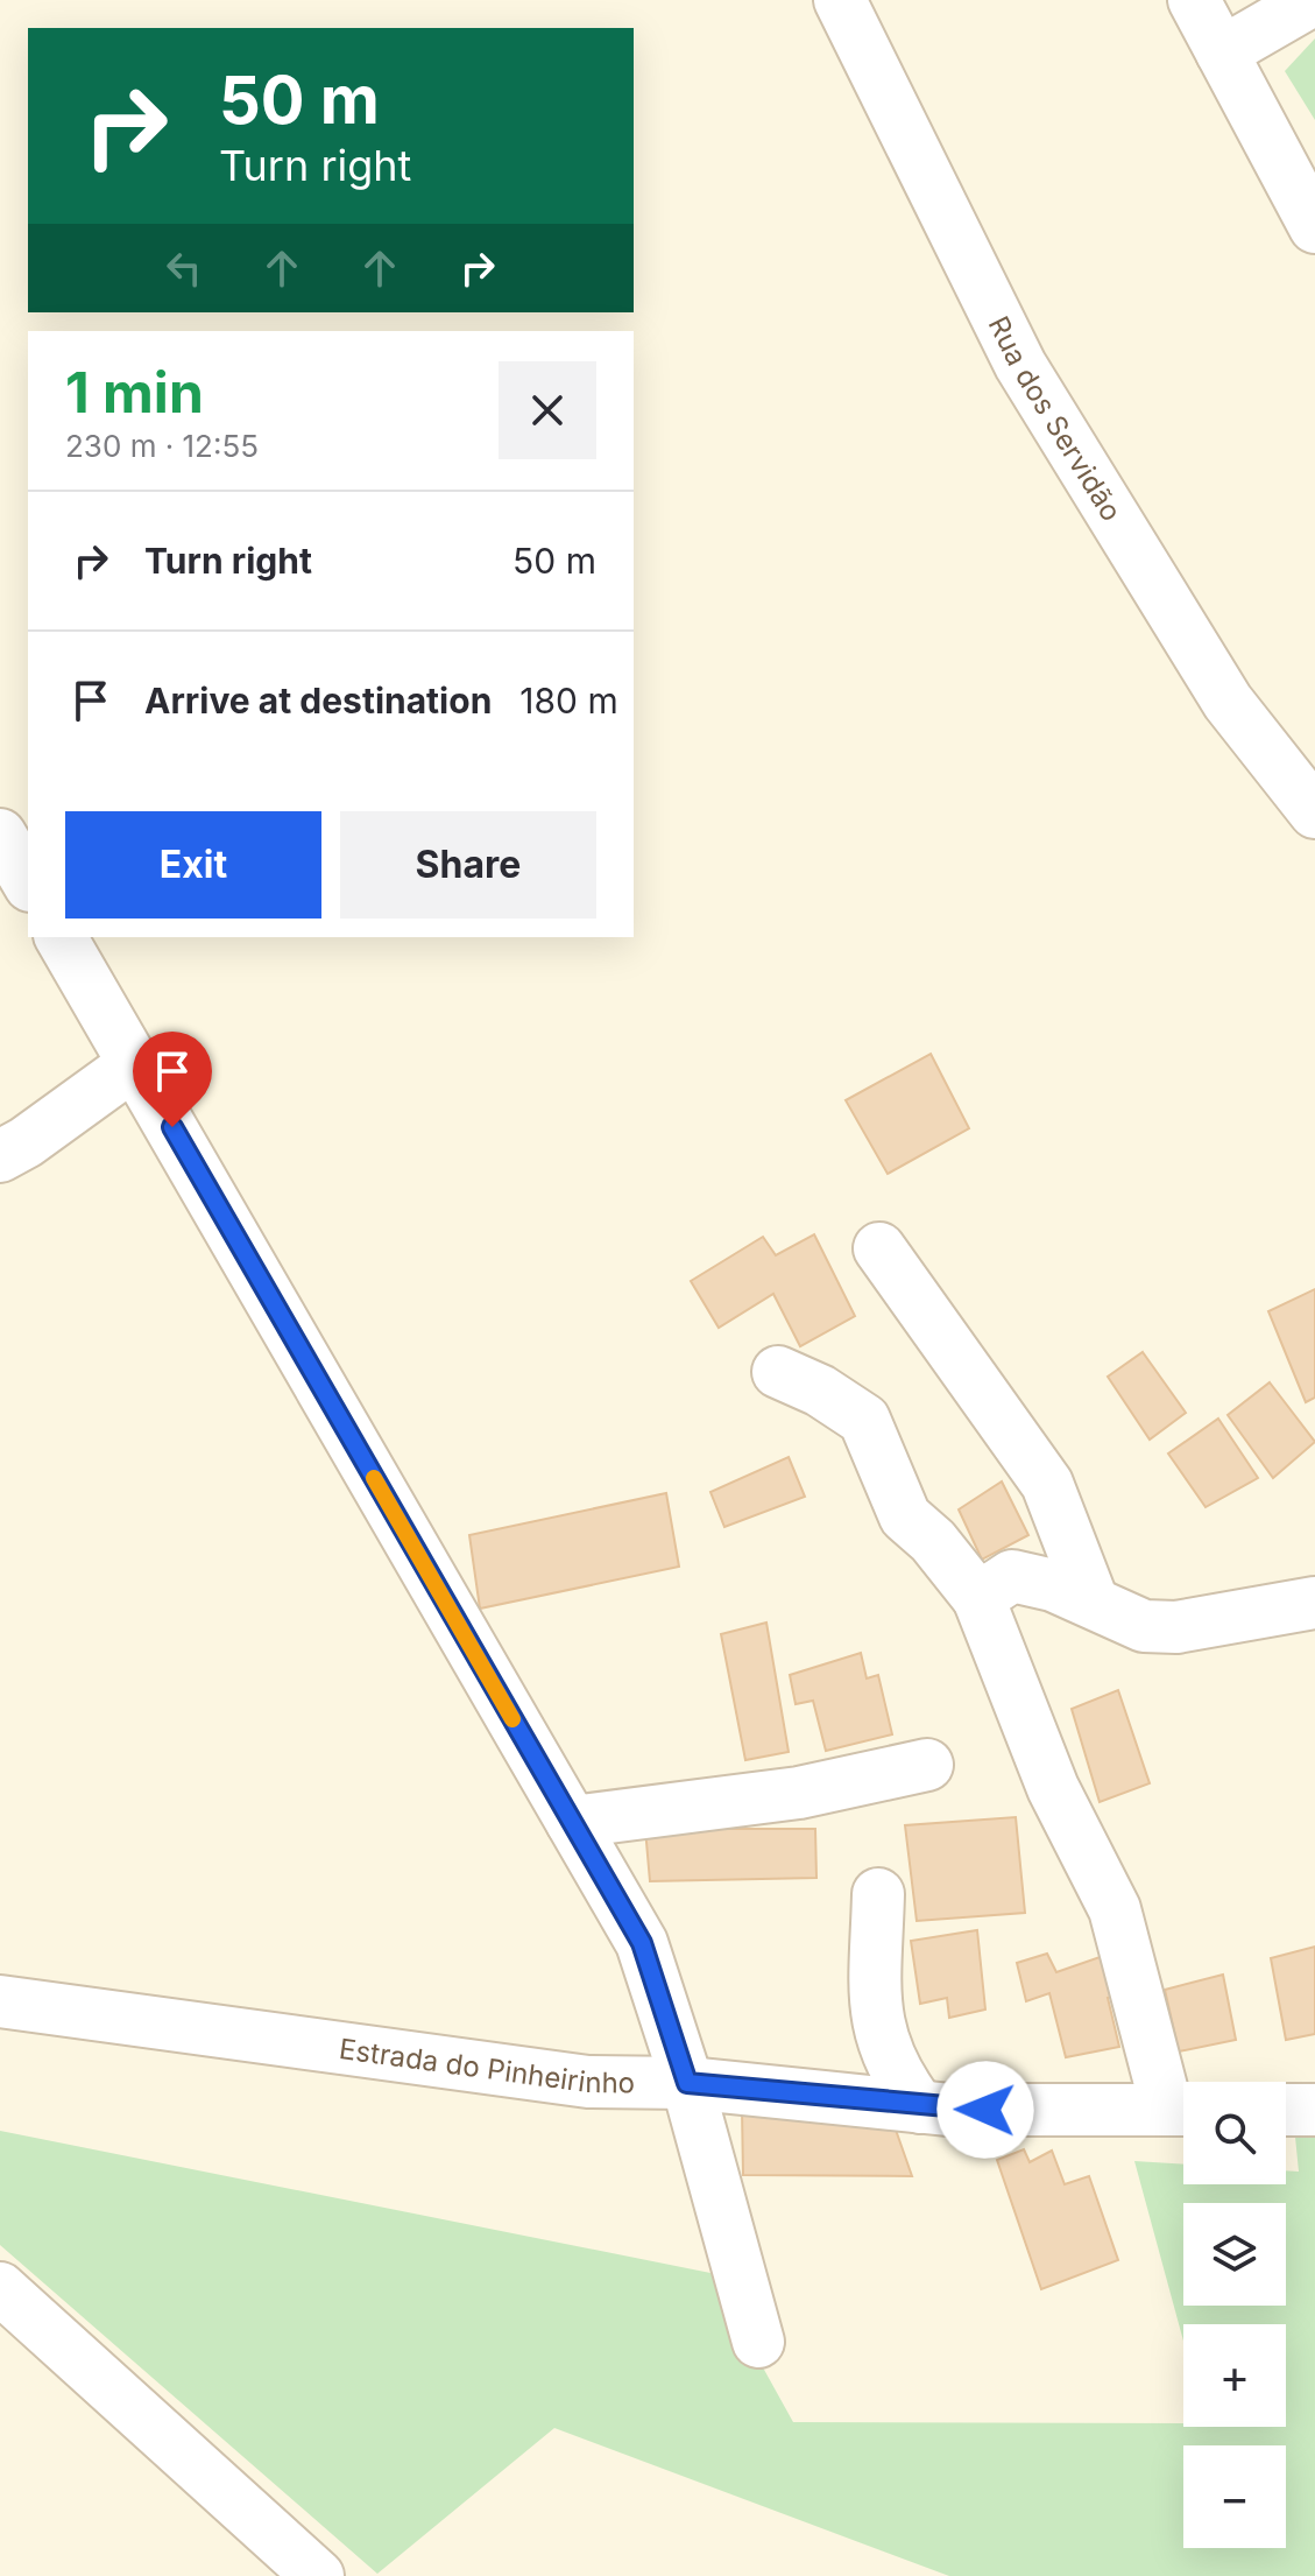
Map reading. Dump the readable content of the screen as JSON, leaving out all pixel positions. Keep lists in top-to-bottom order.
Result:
{
  "streets": {
    "street": ["Rua dos Servidão", "Estrada do Pinheirinho"]
  },
  "page": {
    "turn": ["50 m", "Turn right"],
    "heading": ["1 min", "230 m · 12:55"],
    "list": [
      {
        "name": "Turn right",
        "value": "50 m"
      },
      {
        "name": "Arrive at destination",
        "value": "180 m"
      }
    ],
    "buttons": ["Exit", "Share"],
    "map_buttons": ["+", "−"]
  }
}
